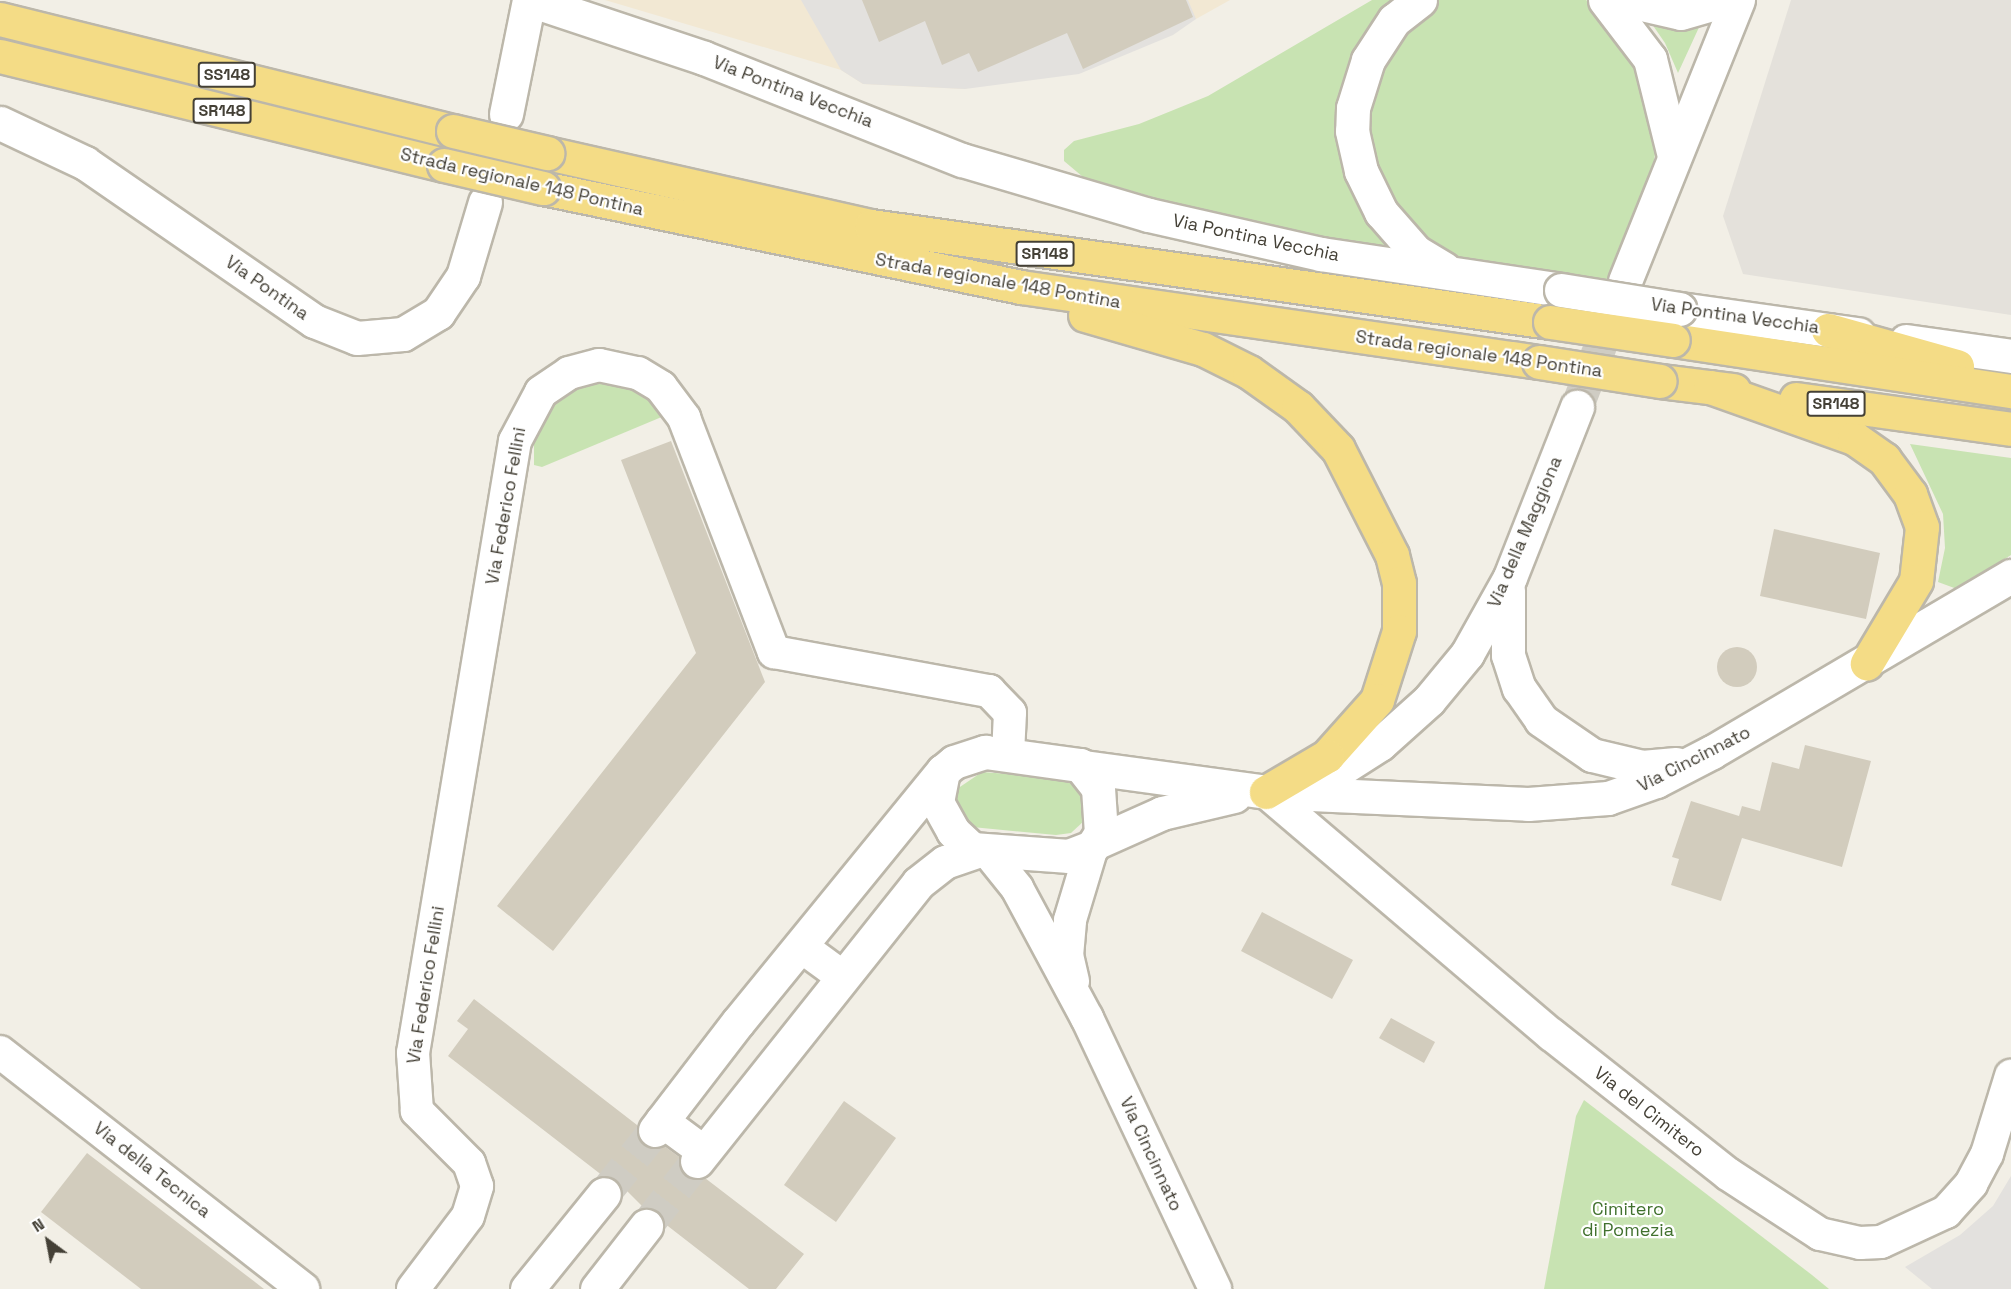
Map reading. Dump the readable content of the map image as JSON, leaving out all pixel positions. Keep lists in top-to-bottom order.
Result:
{
  "streets": {
    "highway": ["SS148", "SR148", "Strada regionale 148 Pontina"],
    "street": [
      "Via Pontina Vecchia",
      "Via Pontina",
      "Via Federico Fellini",
      "Via della Maggiona",
      "Via Cincinnato",
      "Via del Cimitero",
      "Via della Tecnica"
    ]
  },
  "crossings": [
    ["SS148", "Strada regionale 148 Pontina"],
    ["Via Pontina Vecchia", "Strada regionale 148 Pontina"],
    ["Via Federico Fellini", "Via Cincinnato"],
    ["Via della Maggiona", "Via Cincinnato"],
    ["Via della Maggiona", "Via del Cimitero"],
    ["Via Cincinnato", "Via del Cimitero"]
  ],
  "parks": ["Cimitero di Pomezia"],
  "north": "top left"
}
